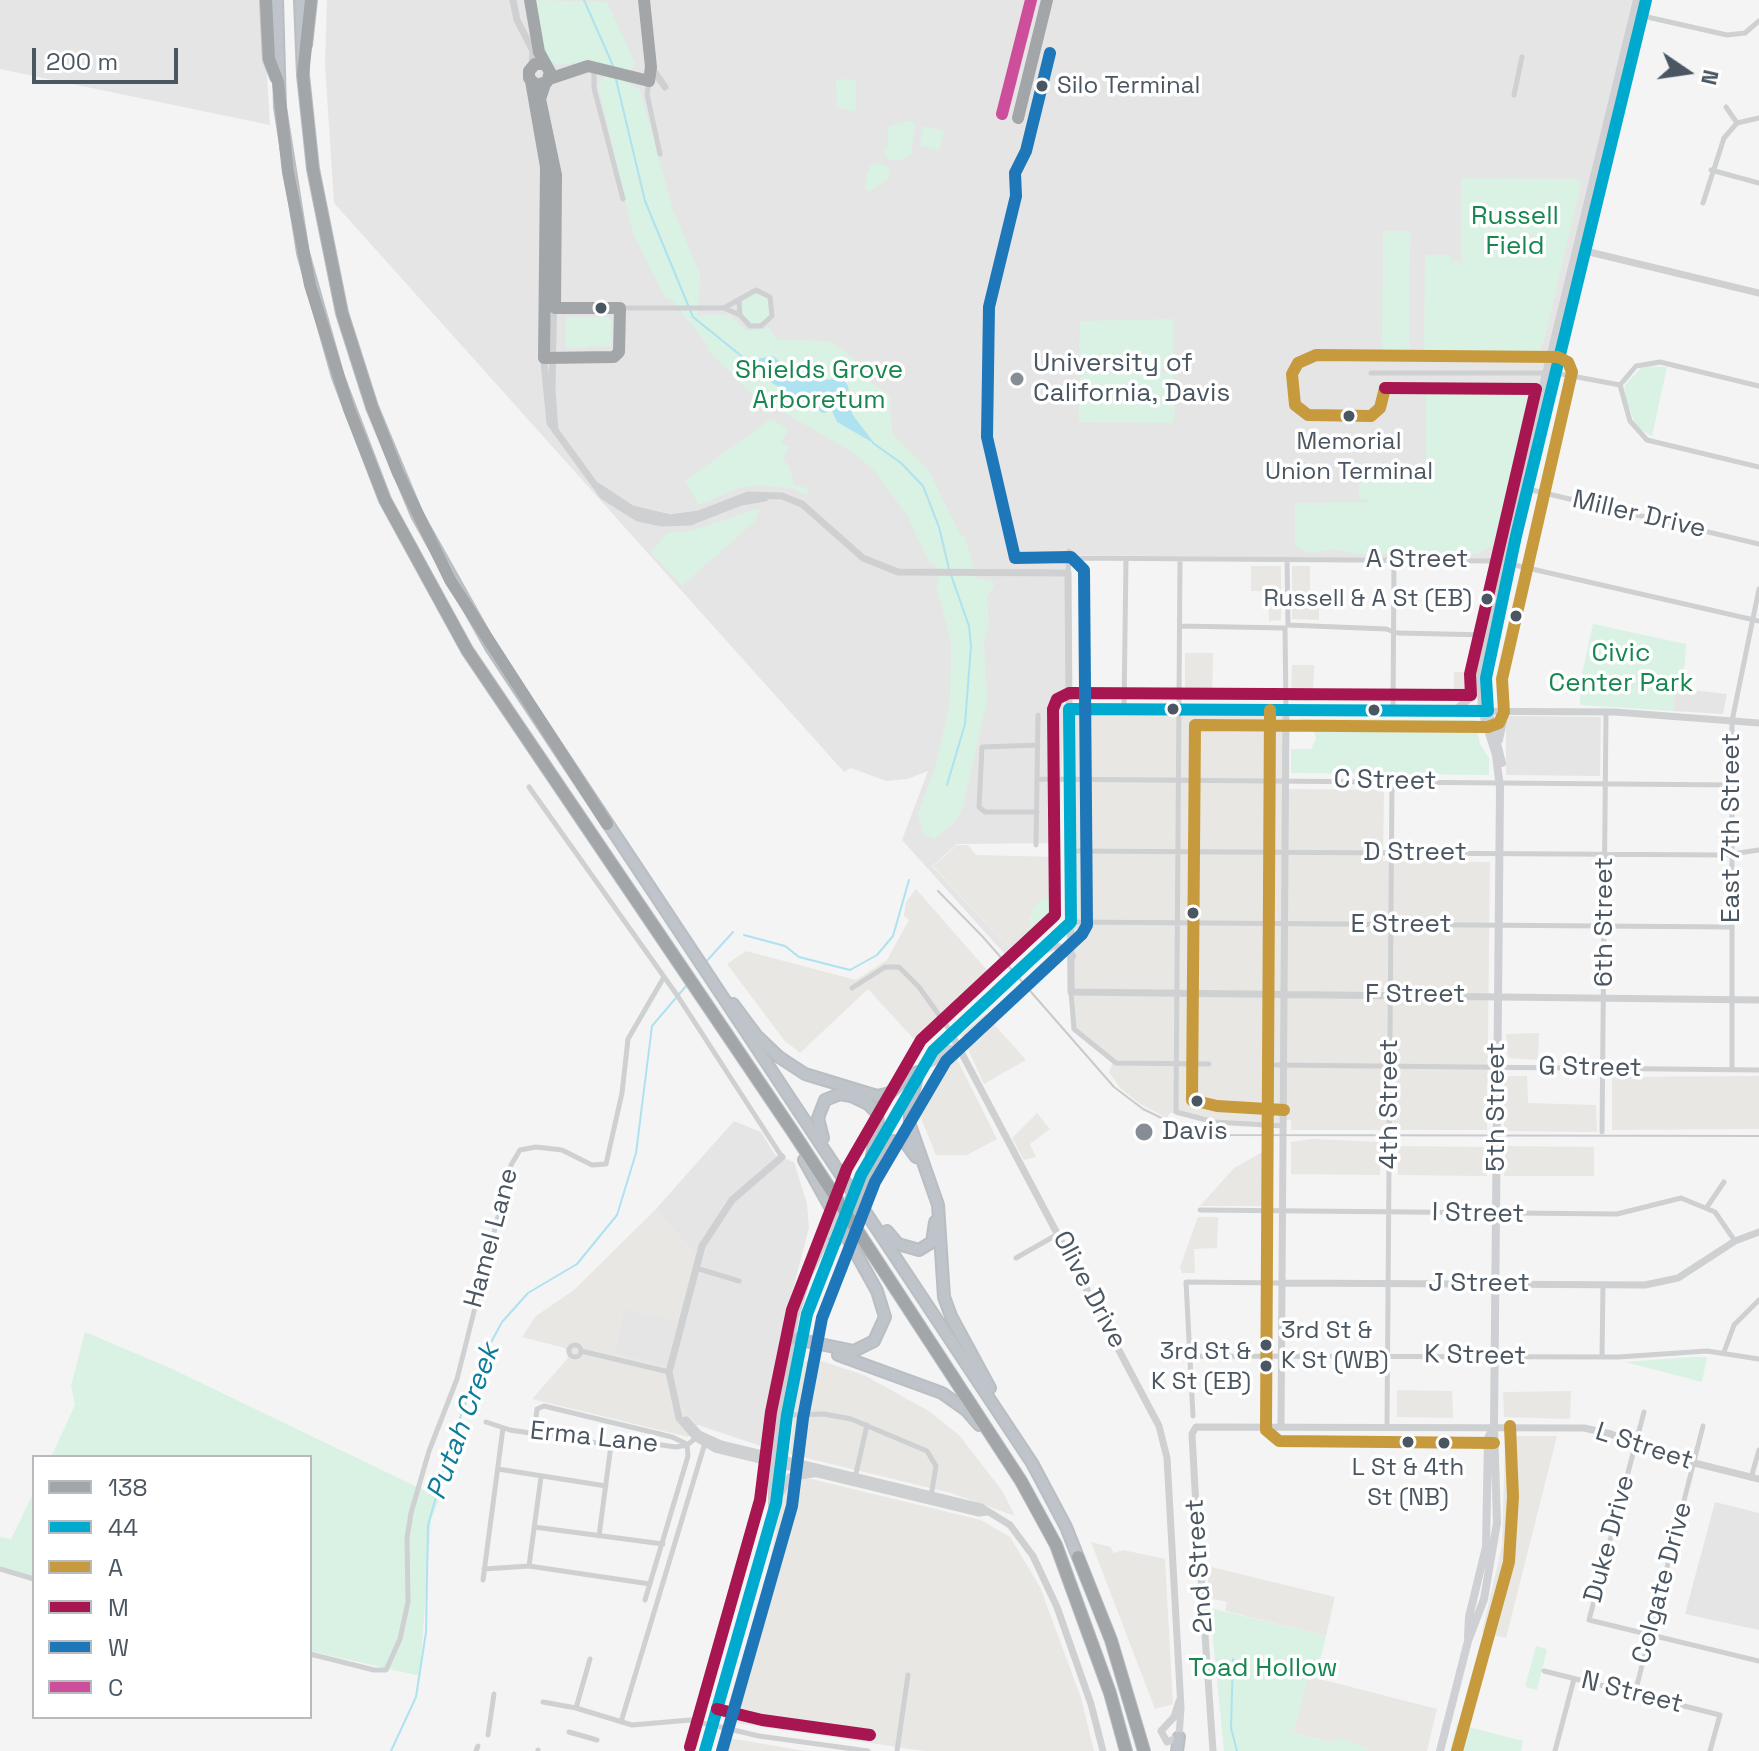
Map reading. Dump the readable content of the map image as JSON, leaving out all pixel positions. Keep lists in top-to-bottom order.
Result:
{
  "streets": {
    "main road": ["5th Street"],
    "street": [
      "Miller Drive",
      "A Street",
      "C Street",
      "East 7th Street",
      "D Street",
      "6th Street",
      "E Street",
      "F Street",
      "G Street",
      "4th Street",
      "I Street",
      "Hamel Lane",
      "J Street",
      "Olive Drive",
      "K Street",
      "Erma Lane",
      "L Street",
      "Duke Drive",
      "2nd Street",
      "Colgate Drive",
      "N Street"
    ]
  },
  "crossings": [
    ["A Street", "East 7th Street"],
    ["C Street", "East 7th Street"],
    ["C Street", "6th Street"],
    ["C Street", "4th Street"],
    ["C Street", "5th Street"],
    ["East 7th Street", "D Street"],
    ["East 7th Street", "E Street"],
    ["East 7th Street", "F Street"],
    ["East 7th Street", "G Street"],
    ["D Street", "6th Street"],
    ["D Street", "4th Street"],
    ["D Street", "5th Street"],
    ["6th Street", "E Street"],
    ["6th Street", "F Street"],
    ["6th Street", "G Street"],
    ["E Street", "4th Street"],
    ["E Street", "5th Street"],
    ["F Street", "4th Street"],
    ["F Street", "5th Street"],
    ["G Street", "4th Street"],
    ["G Street", "5th Street"],
    ["4th Street", "I Street"],
    ["4th Street", "J Street"],
    ["4th Street", "K Street"],
    ["4th Street", "L Street"],
    ["5th Street", "I Street"],
    ["5th Street", "J Street"],
    ["5th Street", "K Street"],
    ["5th Street", "L Street"],
    ["J Street", "K Street"],
    ["L Street", "Duke Drive"],
    ["L Street", "2nd Street"],
    ["L Street", "Colgate Drive"],
    ["Duke Drive", "Colgate Drive"],
    ["Colgate Drive", "N Street"]
  ],
  "water": ["Putah Creek"],
  "parks": [
    "Russell Field",
    "Shields Grove Arboretum",
    "Civic Center Park",
    "Toad Hollow"
  ],
  "places": [
    "Silo Terminal",
    "University of California, Davis",
    "Memorial Union Terminal",
    "Russell & A St (EB)",
    "Davis",
    "3rd St & K St (WB)",
    "3rd St & K St (EB)",
    "L St & 4th St (NB)"
  ],
  "lines": [
    "transit line 138",
    "transit line 44",
    "transit line C",
    "transit line W",
    "transit line A",
    "transit line M"
  ],
  "legend": [
    "138",
    "44",
    "A",
    "M",
    "W",
    "C"
  ],
  "scale_bar": "200 m",
  "north": "right"
}
